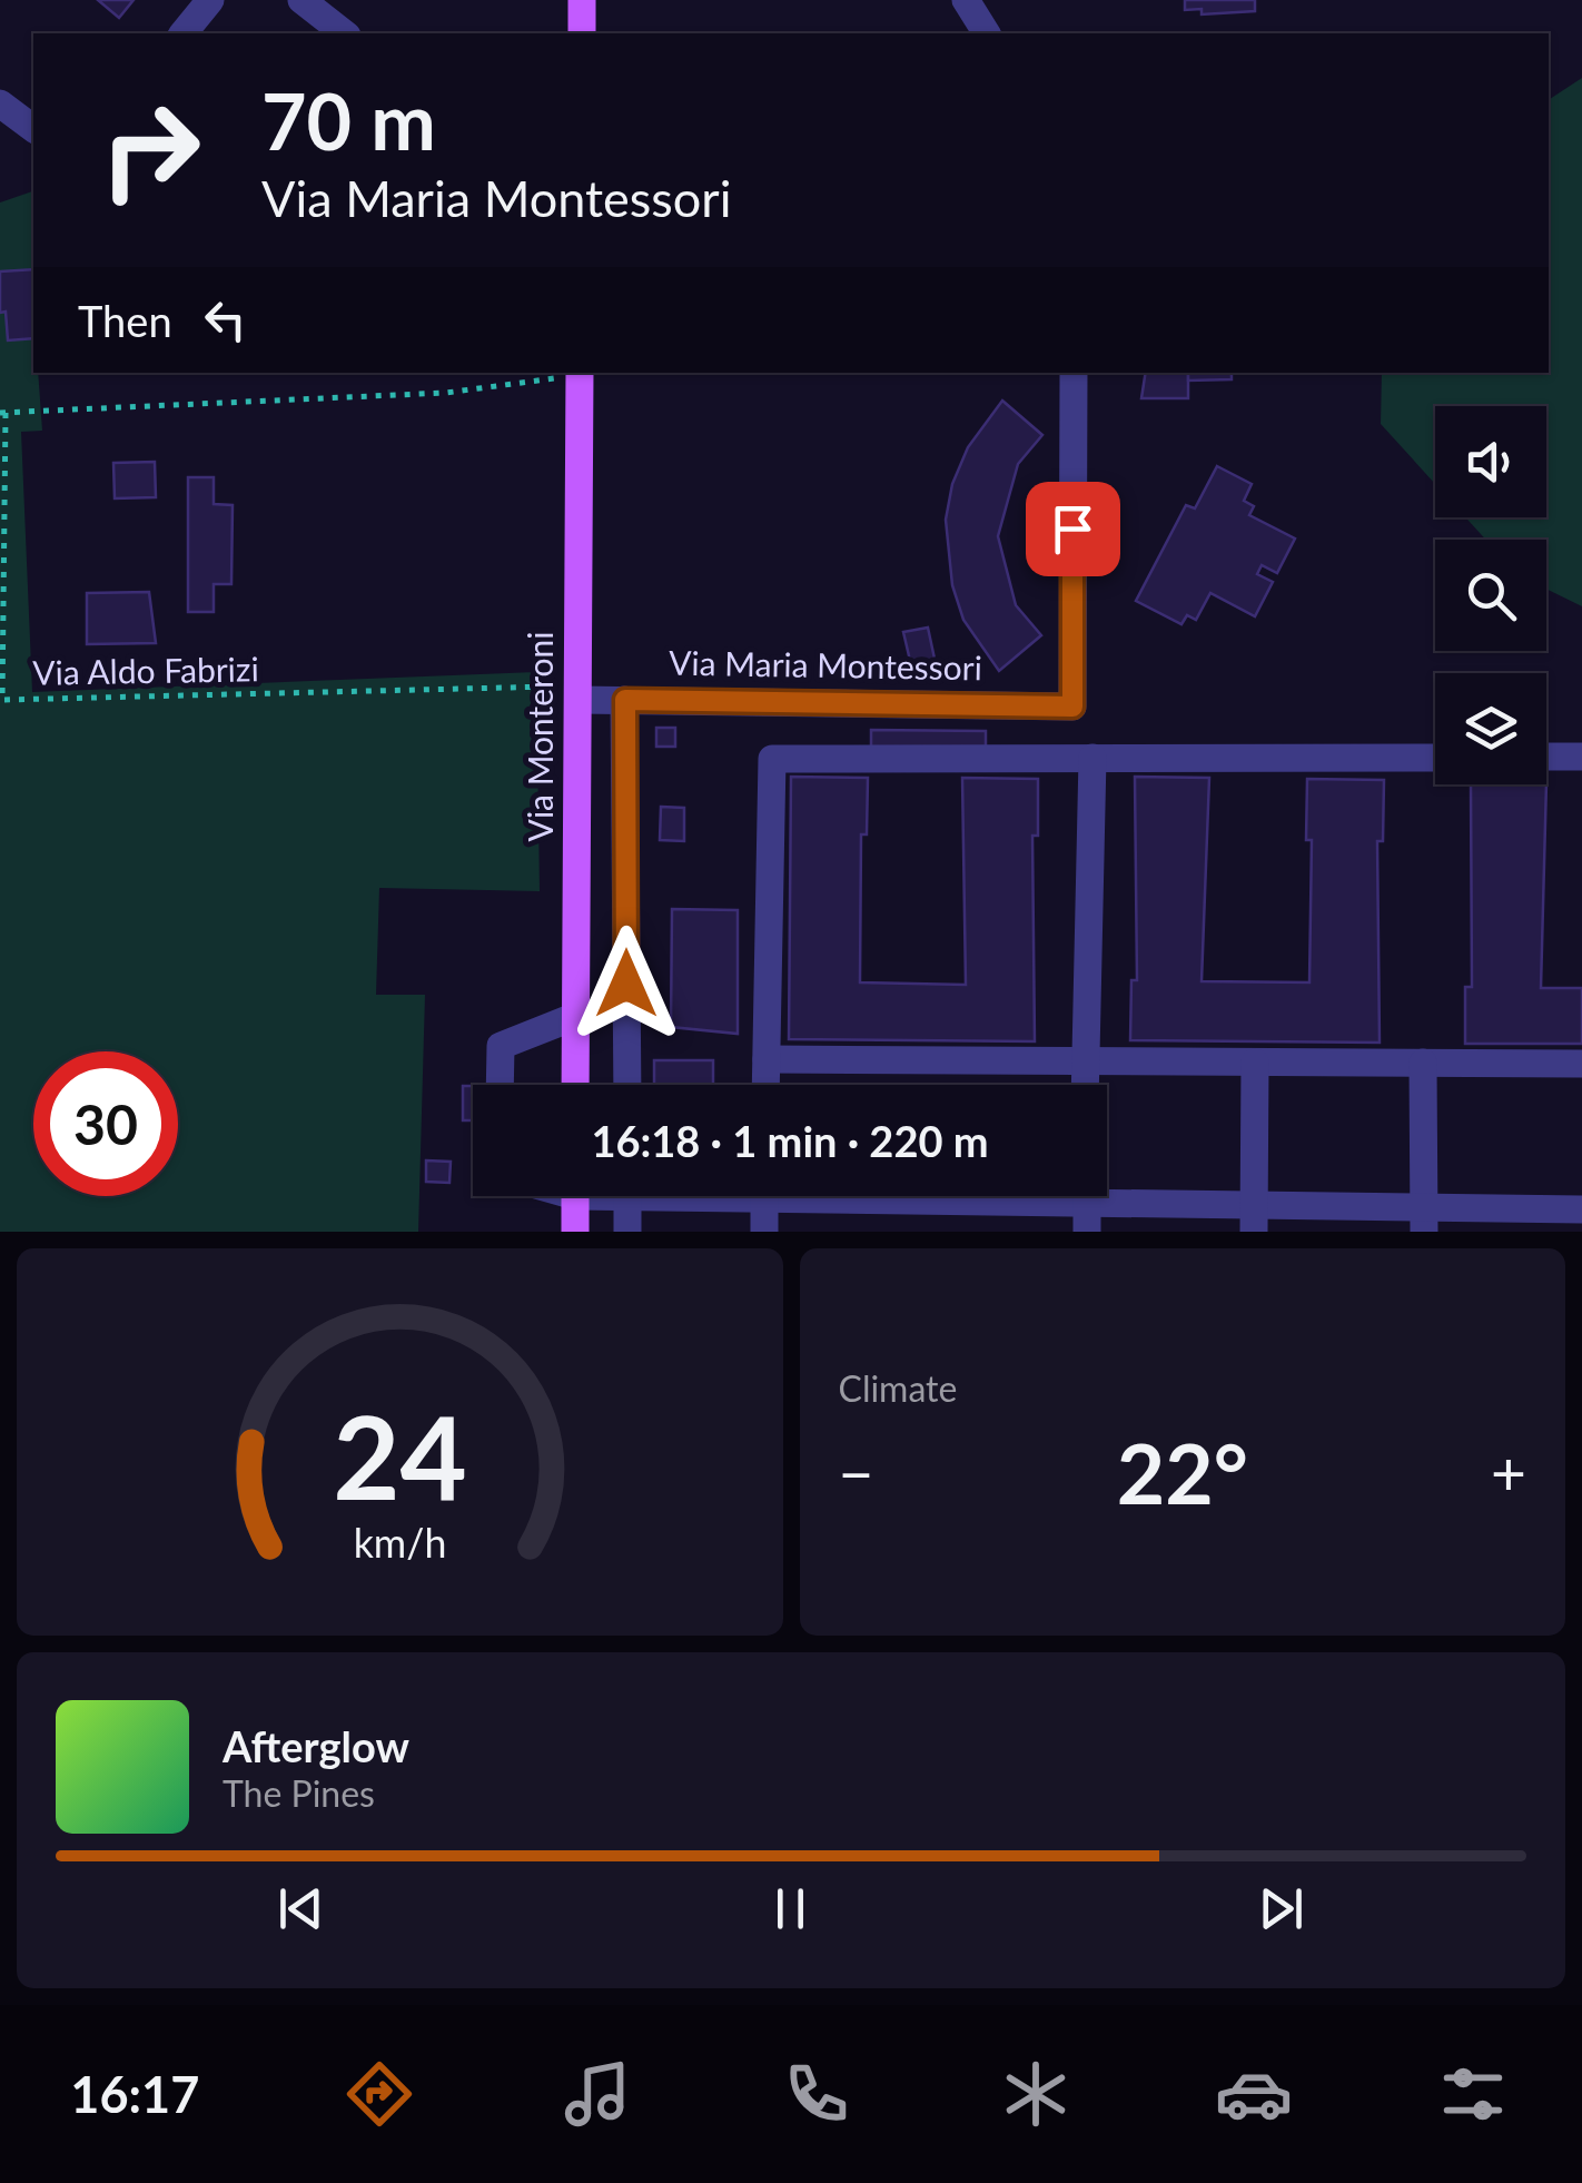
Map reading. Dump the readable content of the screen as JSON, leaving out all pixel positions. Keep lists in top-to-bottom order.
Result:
{
  "streets": {
    "main road": ["Via Monteroni"],
    "street": ["Via Maria Montessori"],
    "path": ["Via Aldo Fabrizi"]
  },
  "crossings": [
    ["Via Maria Montessori", "Via Aldo Fabrizi"],
    ["Via Maria Montessori", "Via Monteroni"],
    ["Via Aldo Fabrizi", "Via Monteroni"]
  ],
  "page": {
    "turn": ["70 m", "Via Maria Montessori"],
    "then": "Then",
    "limit": "30",
    "trip": "16:18 · 1 min · 220 m",
    "tile": "Climate",
    "heat": ["−", "22°", "+"],
    "song": ["Afterglow", "The Pines"],
    "tabs": "16:17",
    "gauge": ["24", "km/h"]
  }
}
